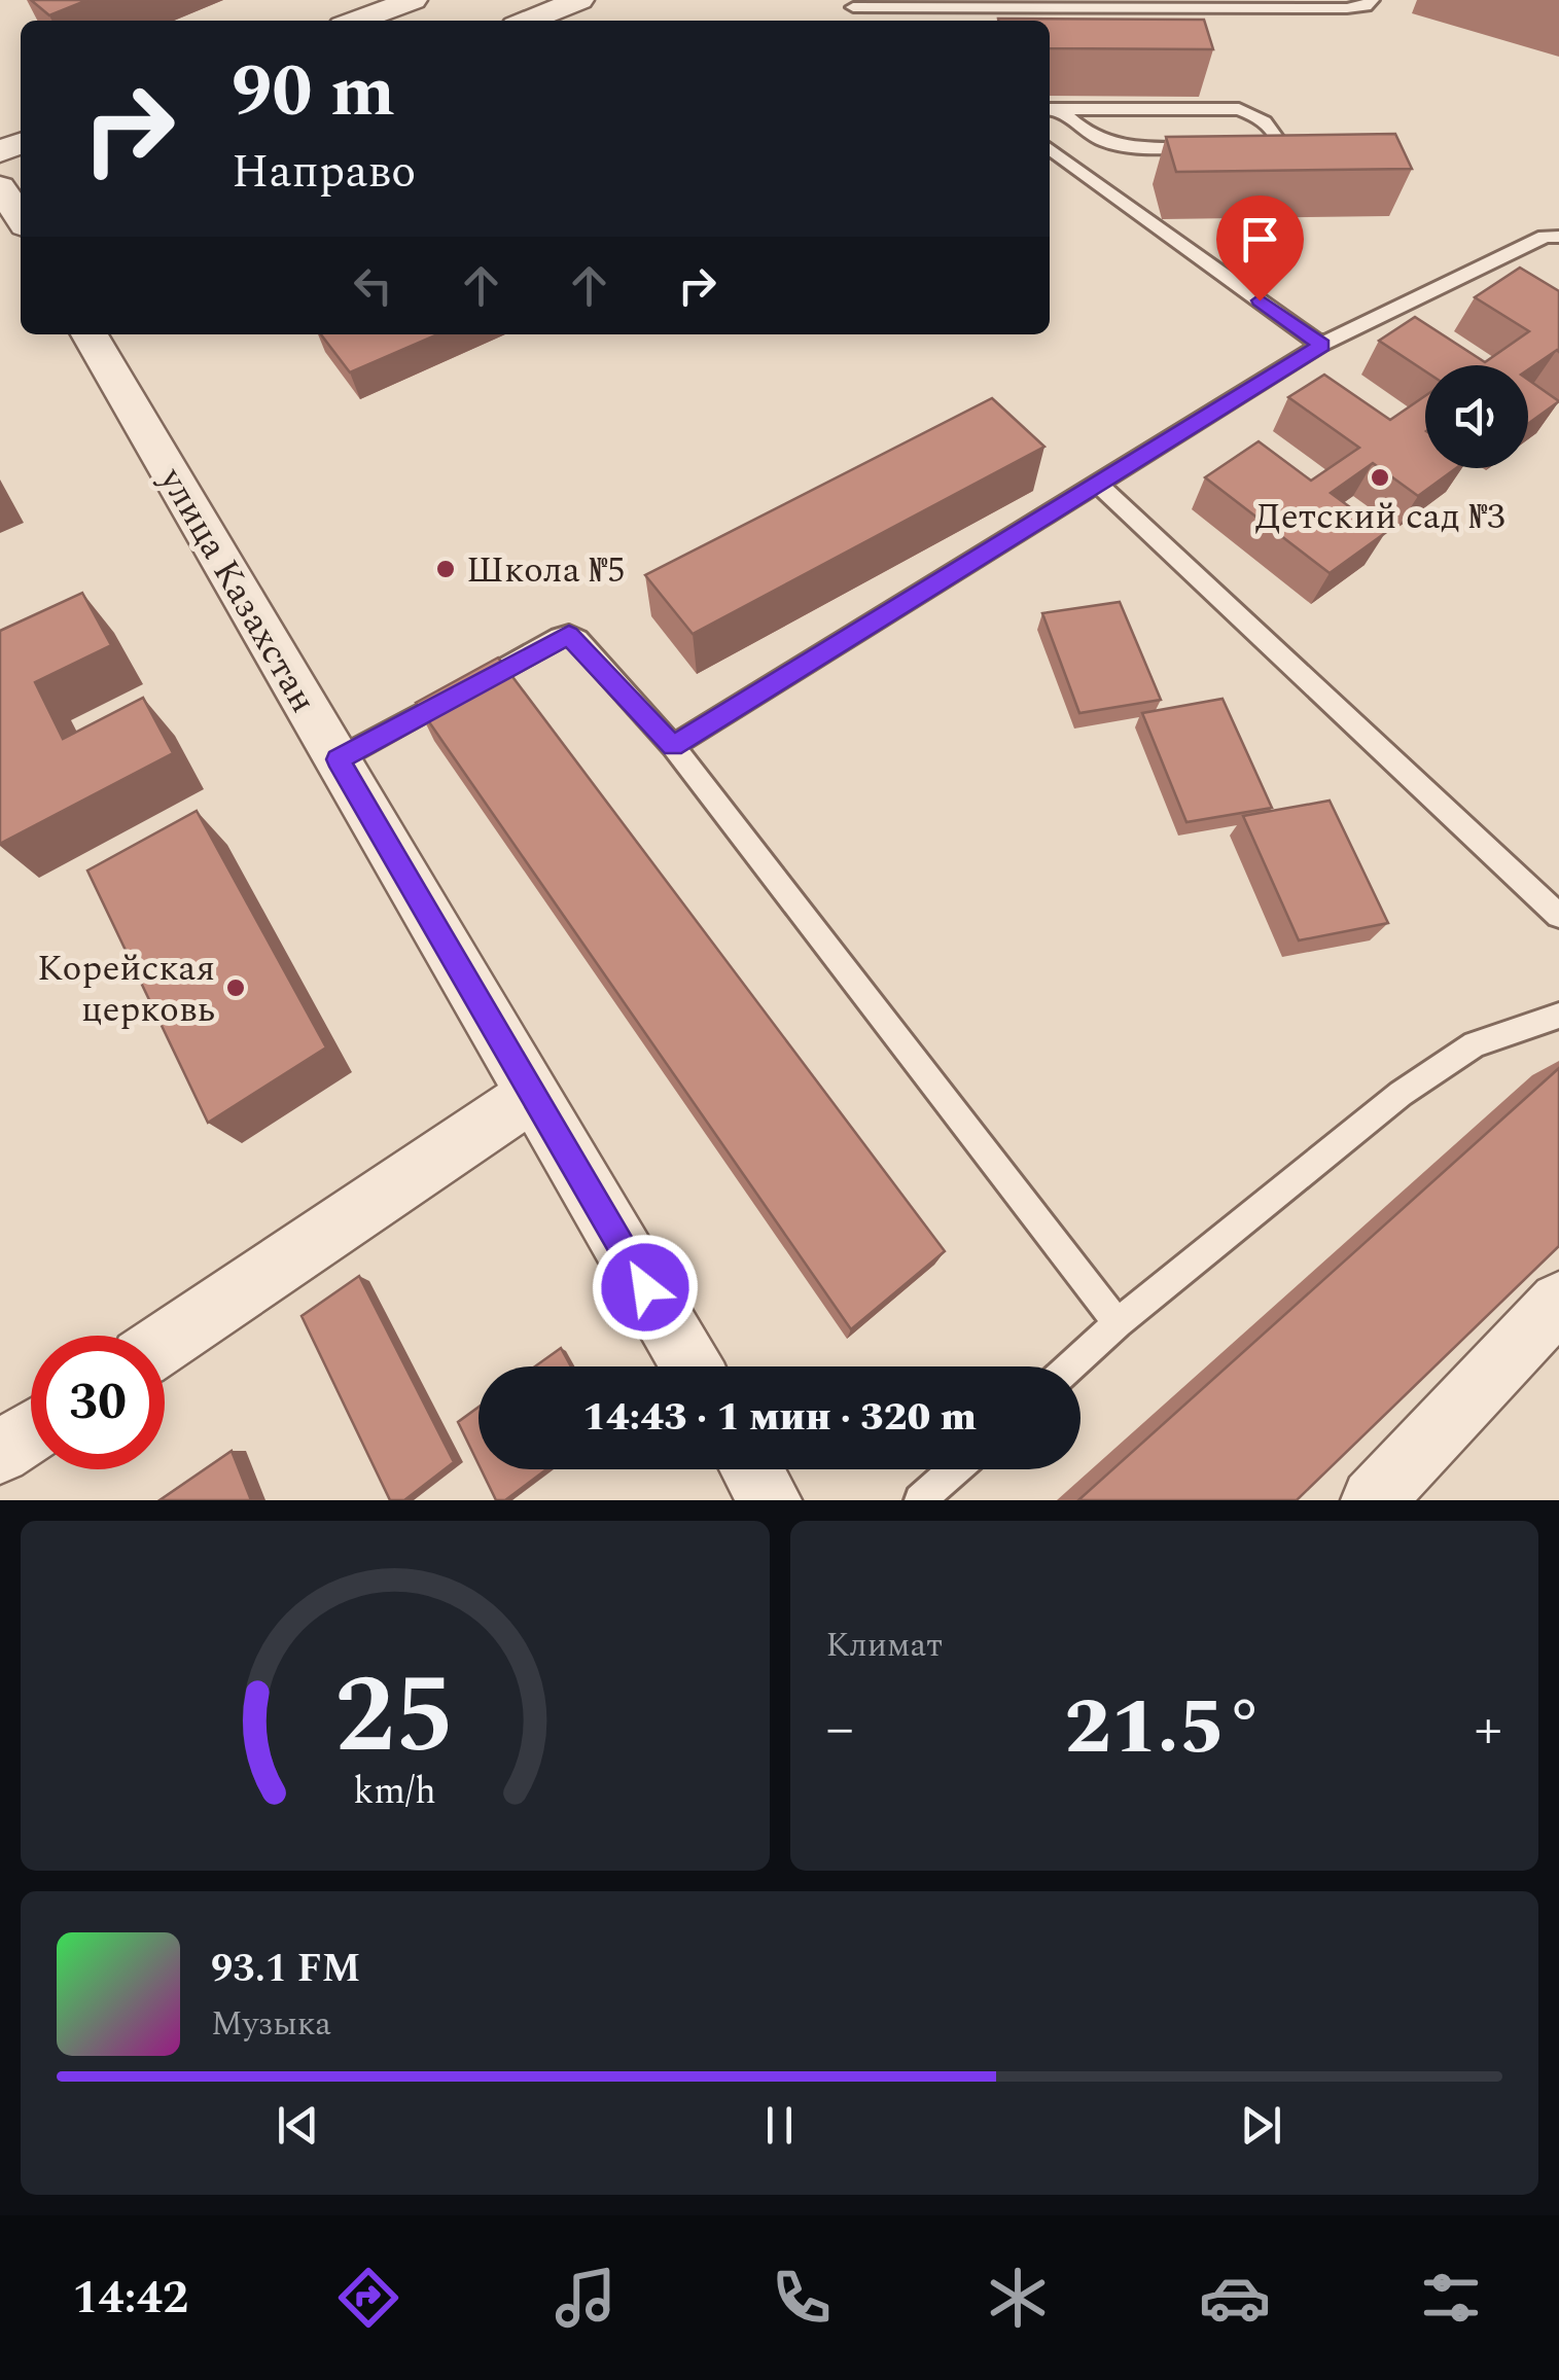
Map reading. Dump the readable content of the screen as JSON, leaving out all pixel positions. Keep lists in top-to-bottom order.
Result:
{
  "streets": {
    "street": ["улица Казахстан"]
  },
  "places": ["Детский сад №3", "Школа №5", "Корейская церковь"],
  "page": {
    "turn": ["90 m", "Направо"],
    "limit": "30",
    "trip": "14:43 · 1 мин · 320 m",
    "tile": "Климат",
    "heat": ["−", "21.5°", "+"],
    "song": ["93.1 FM", "Музыка"],
    "tabs": "14:42",
    "gauge": ["25", "km/h"]
  }
}
